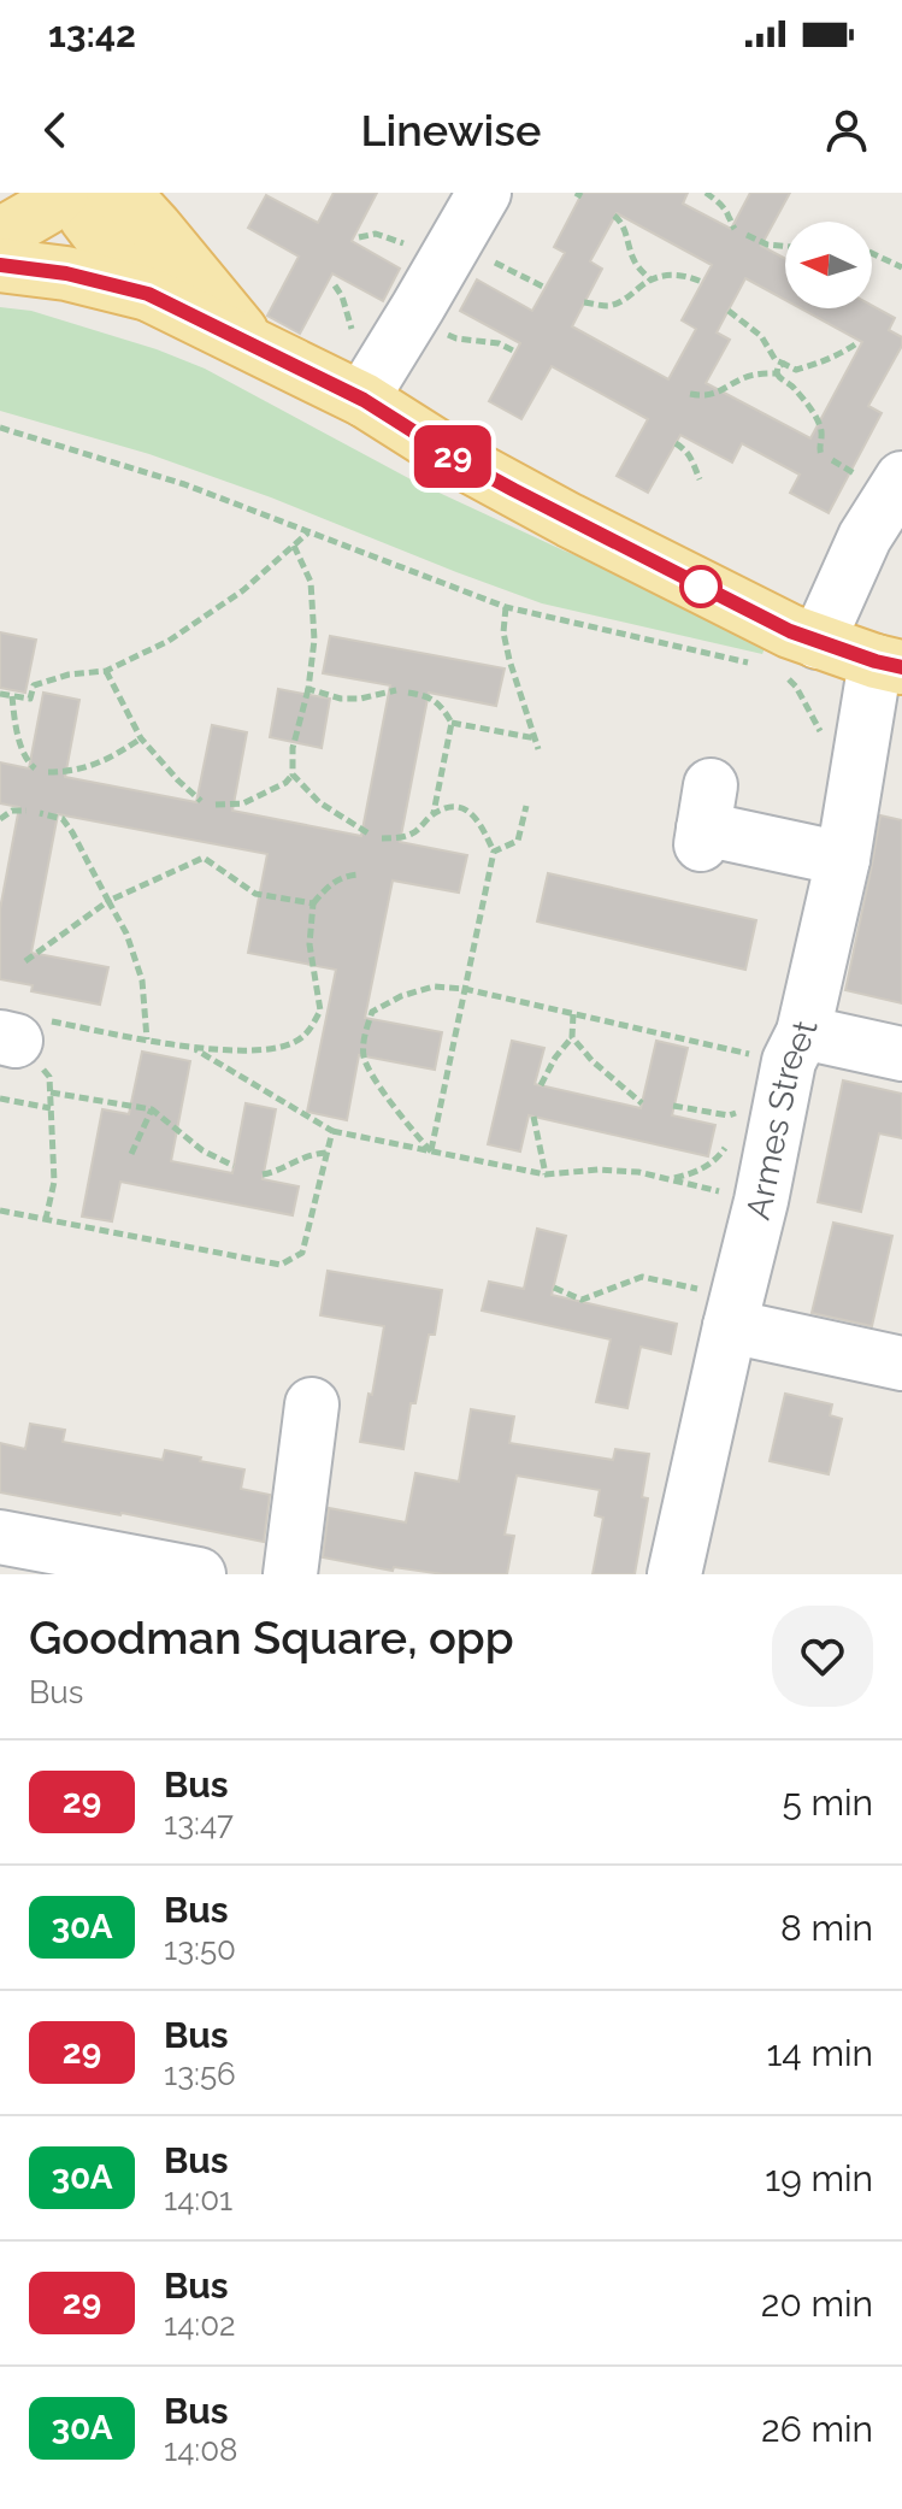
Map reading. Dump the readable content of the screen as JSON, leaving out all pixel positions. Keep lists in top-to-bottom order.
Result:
{
  "streets": {
    "street": ["Armes Street"]
  },
  "lines": ["bus line 29"],
  "north": "left",
  "page": {
    "status": "13:42",
    "header": "Linewise",
    "on_map": "29",
    "heading": ["Goodman Square, opp", "Bus"],
    "list": [
      {
        "mark": "29",
        "name": "Bus",
        "note": "13:47",
        "value": "5 min"
      },
      {
        "mark": "30A",
        "name": "Bus",
        "note": "13:50",
        "value": "8 min"
      },
      {
        "mark": "29",
        "name": "Bus",
        "note": "13:56",
        "value": "14 min"
      },
      {
        "mark": "30A",
        "name": "Bus",
        "note": "14:01",
        "value": "19 min"
      },
      {
        "mark": "29",
        "name": "Bus",
        "note": "14:02",
        "value": "20 min"
      },
      {
        "mark": "30A",
        "name": "Bus",
        "note": "14:08",
        "value": "26 min"
      }
    ]
  }
}
